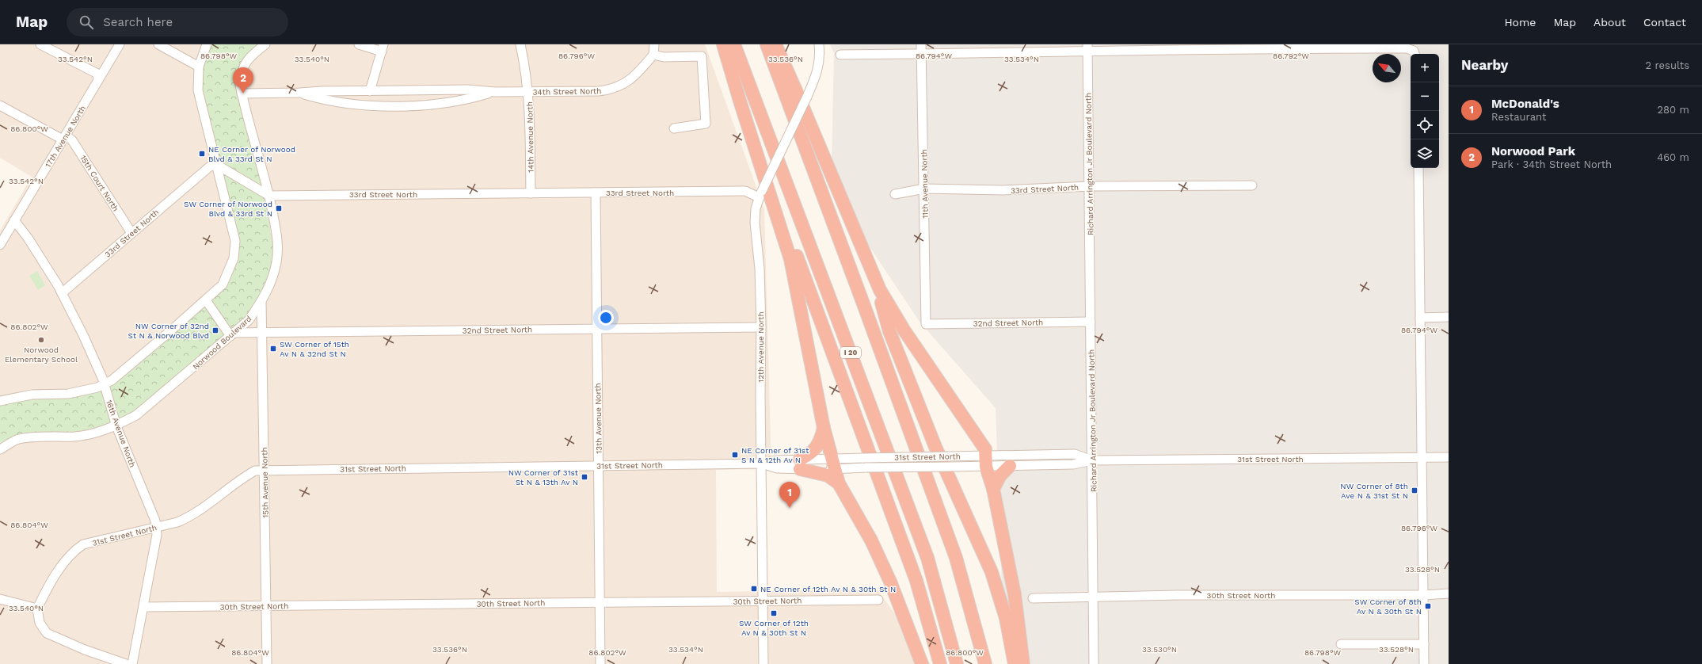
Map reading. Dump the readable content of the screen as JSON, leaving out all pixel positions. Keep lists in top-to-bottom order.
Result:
{
  "streets": {
    "highway": ["I 20"],
    "street": [
      "34th Street North",
      "17th Avenue North",
      "14th Avenue North",
      "Richard Arrington Jr Boulevard North",
      "15th Court North",
      "11th Avenue North",
      "33rd Street North",
      "32nd Street North",
      "Norwood Boulevard",
      "12th Avenue North",
      "13th Avenue North",
      "16th Avenue North",
      "31st Street North",
      "15th Avenue North",
      "30th Street North"
    ]
  },
  "crossings": [
    ["34th Street North", "14th Avenue North"],
    ["34th Street North", "Norwood Boulevard"],
    ["17th Avenue North", "15th Court North"],
    ["17th Avenue North", "16th Avenue North"],
    ["14th Avenue North", "33rd Street North"],
    ["Richard Arrington Jr Boulevard North", "33rd Street North"],
    ["Richard Arrington Jr Boulevard North", "32nd Street North"],
    ["Richard Arrington Jr Boulevard North", "31st Street North"],
    ["Richard Arrington Jr Boulevard North", "30th Street North"],
    ["15th Court North", "33rd Street North"],
    ["11th Avenue North", "33rd Street North"],
    ["11th Avenue North", "32nd Street North"],
    ["33rd Street North", "Norwood Boulevard"],
    ["33rd Street North", "12th Avenue North"],
    ["33rd Street North", "13th Avenue North"],
    ["33rd Street North", "16th Avenue North"],
    ["32nd Street North", "Norwood Boulevard"],
    ["32nd Street North", "12th Avenue North"],
    ["32nd Street North", "13th Avenue North"],
    ["32nd Street North", "15th Avenue North"],
    ["Norwood Boulevard", "16th Avenue North"],
    ["Norwood Boulevard", "15th Avenue North"],
    ["12th Avenue North", "31st Street North"],
    ["12th Avenue North", "30th Street North"],
    ["13th Avenue North", "31st Street North"],
    ["13th Avenue North", "30th Street North"],
    ["16th Avenue North", "31st Street North"],
    ["16th Avenue North", "30th Street North"],
    ["31st Street North", "15th Avenue North"],
    ["15th Avenue North", "30th Street North"]
  ],
  "places": {
    "transit": [
      "NE Corner of Norwood Blvd & 33rd St N",
      "SW Corner of Norwood Blvd & 33rd St N",
      "NW Corner of 32nd St N & Norwood Blvd",
      "SW Corner of 15th Av N & 32nd St N",
      "NE Corner of 31st S N & 12th Av N",
      "NW Corner of 31st St N & 13th Av N",
      "NW Corner of 8th Ave N & 31st St N",
      "NE Corner of 12th Av N & 30th St N",
      "SW Corner of 8th Av N & 30th St N",
      "SW Corner of 12th Av N & 30th St N"
    ],
    "other": ["Norwood Elementary School"]
  },
  "north": "top left",
  "page": {
    "header": "Map",
    "search": "Search here",
    "nav": [
      "Home",
      "Map",
      "About",
      "Contact"
    ],
    "heading": ["Nearby", "2 results"],
    "map_buttons": ["+", "−"],
    "pins": ["2", "1"],
    "list": [
      {
        "mark": "1",
        "name": "McDonald's",
        "note": "Restaurant",
        "value": "280 m"
      },
      {
        "mark": "2",
        "name": "Norwood Park",
        "note": "Park · 34th Street North",
        "value": "460 m"
      }
    ]
  },
  "coordinates": [
    "86.798°W",
    "86.796°W",
    "86.794°W",
    "86.792°W",
    "33.542°N",
    "33.540°N",
    "33.536°N",
    "33.534°N",
    "86.800°W",
    "86.802°W",
    "86.804°W",
    "33.528°N",
    "33.530°N"
  ]
}
